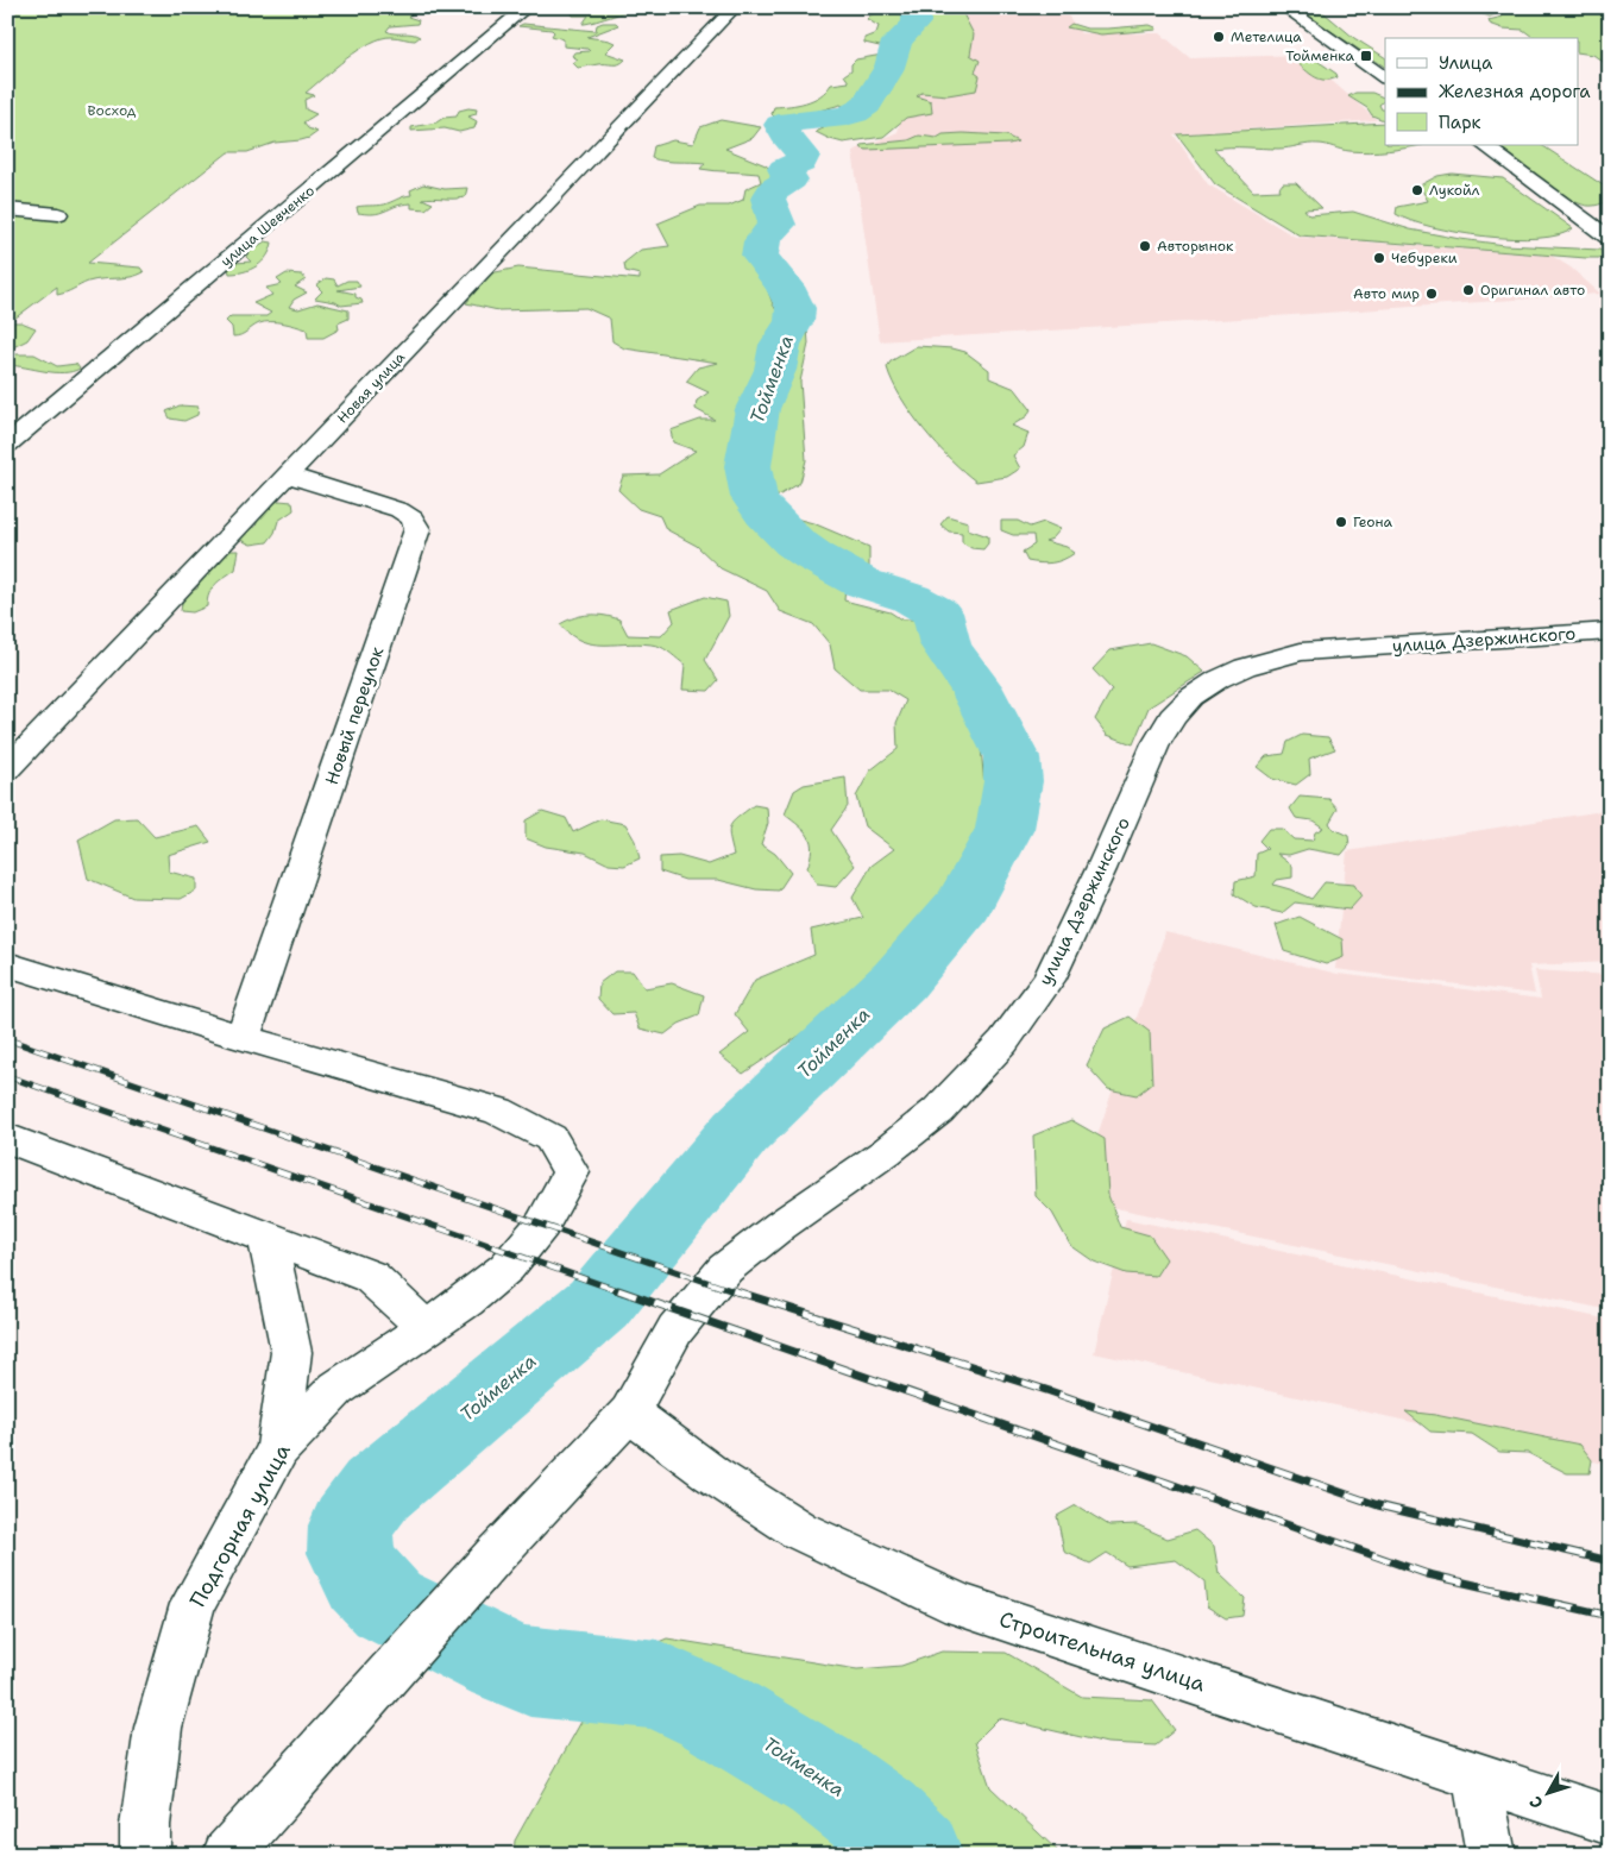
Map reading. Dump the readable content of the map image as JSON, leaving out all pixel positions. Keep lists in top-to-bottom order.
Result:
{
  "streets": {
    "street": [
      "улица Шевченко",
      "Новая улица",
      "улица Дзержинского",
      "Новый переулок",
      "Подгорная улица",
      "Строительная улица"
    ]
  },
  "crossings": [
    ["Новая улица", "Новый переулок"],
    ["улица Дзержинского", "Строительная улица"],
    ["Новый переулок", "Подгорная улица"]
  ],
  "water": ["Тойменка"],
  "parks": ["Восход"],
  "places": {
    "other": [
      "Метелица",
      "Лукойл",
      "Авторынок",
      "Чебуреки",
      "Оригинал авто",
      "Авто мир",
      "Геона"
    ],
    "transit": ["Тойменка"]
  },
  "legend": ["Улица", "Железная дорога", "Парк"],
  "north": "bottom left"
}
